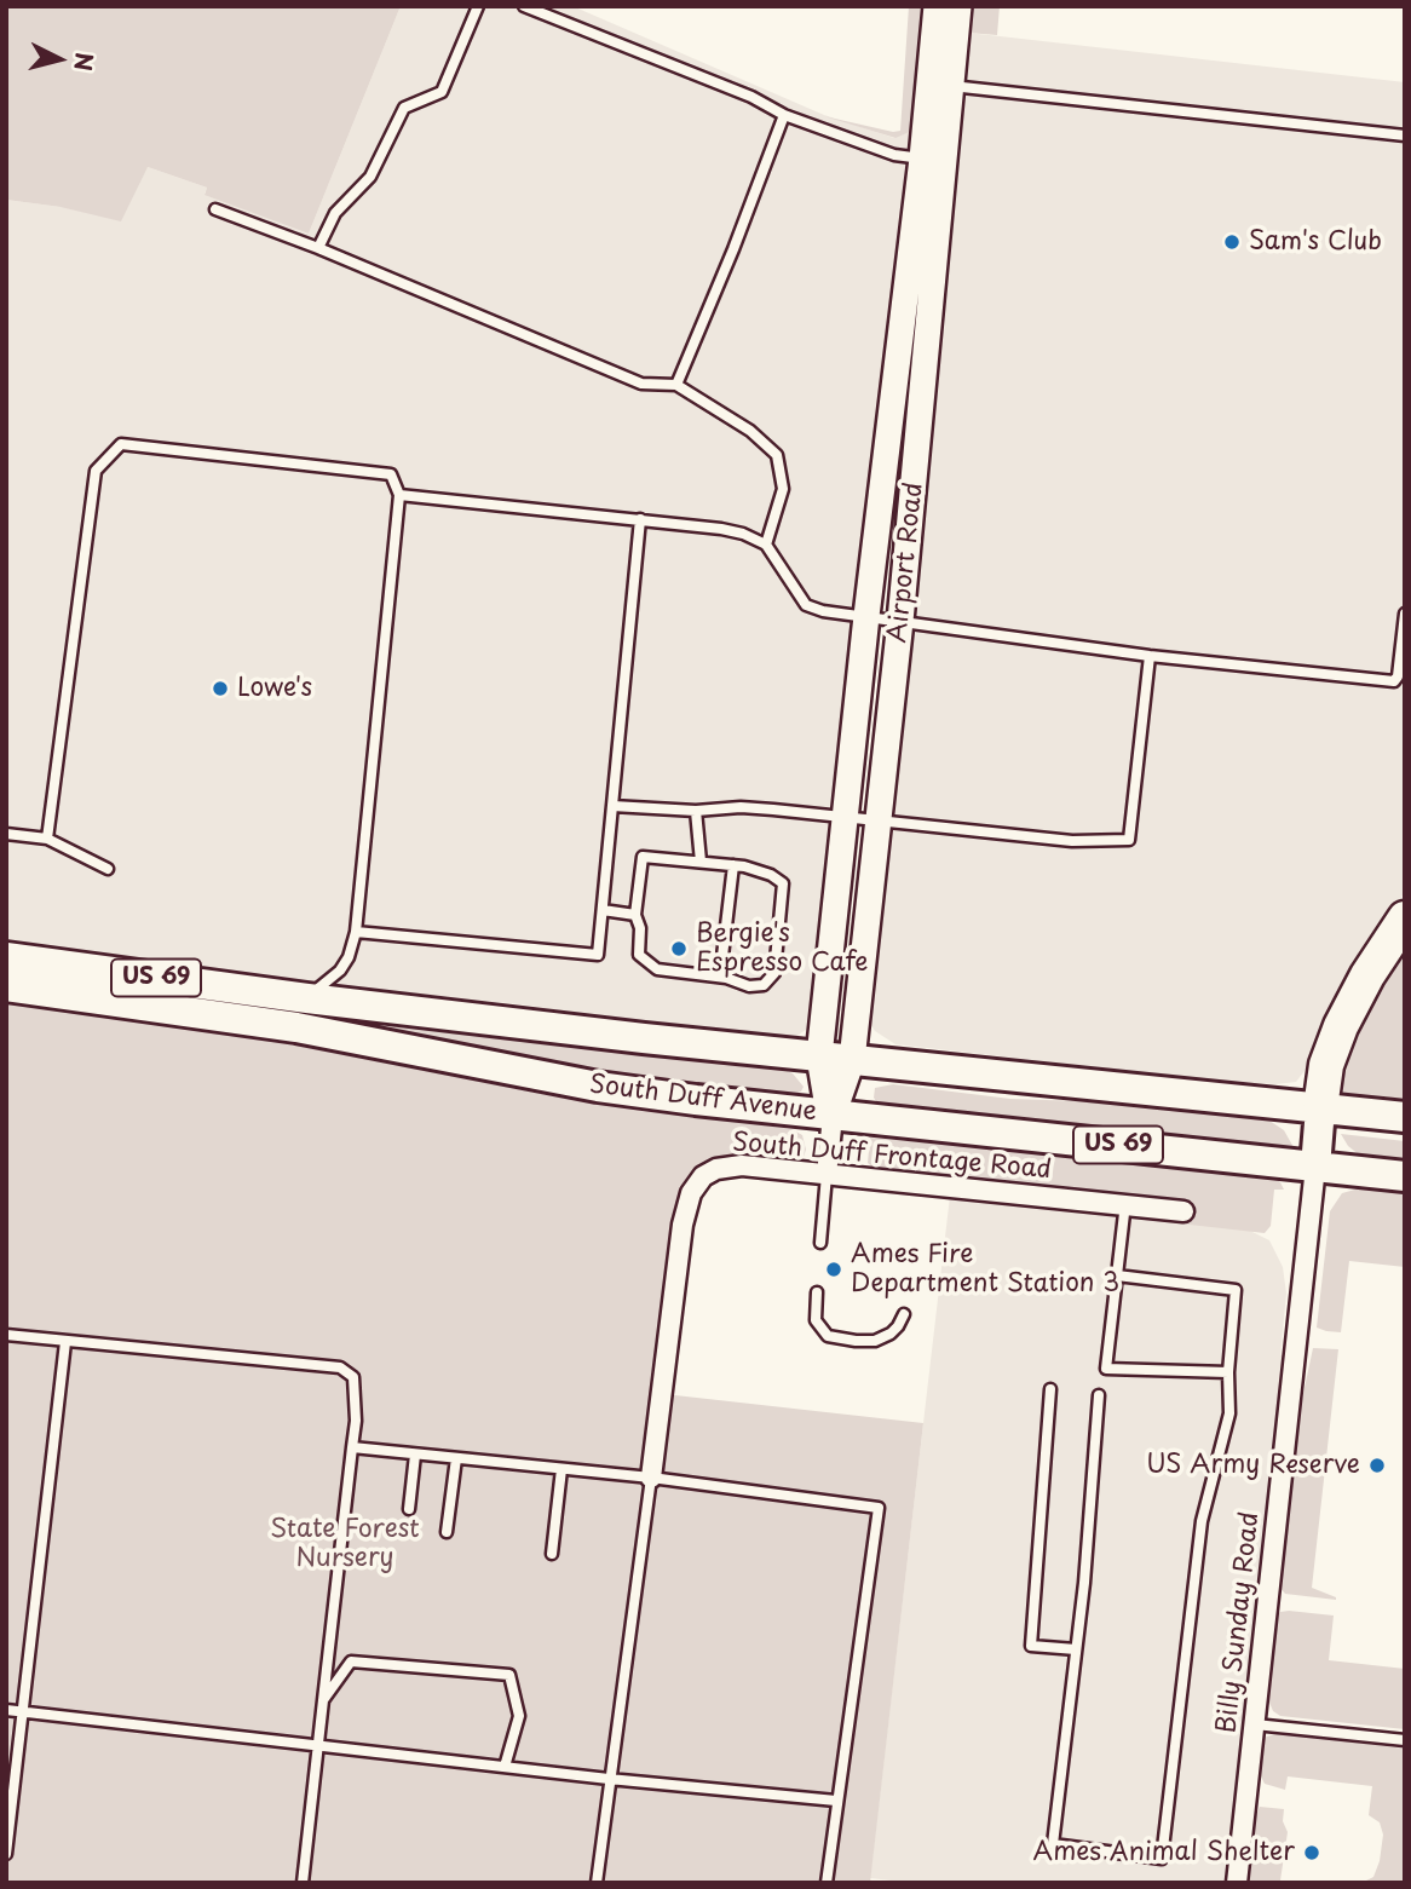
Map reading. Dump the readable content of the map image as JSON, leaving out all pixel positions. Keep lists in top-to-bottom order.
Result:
{
  "streets": {
    "main road": ["Airport Road", "US 69", "South Duff Avenue"],
    "street": ["South Duff Frontage Road", "Billy Sunday Road"]
  },
  "crossings": [
    ["Airport Road", "South Duff Avenue"],
    ["Airport Road", "South Duff Frontage Road"],
    ["South Duff Avenue", "Billy Sunday Road"]
  ],
  "parks": ["State Forest Nursery"],
  "places": [
    "Sam's Club",
    "Lowe's",
    "Bergie's Espresso Cafe",
    "Ames Fire Department Station 3",
    "US Army Reserve",
    "Ames Animal Shelter"
  ],
  "north": "right"
}
